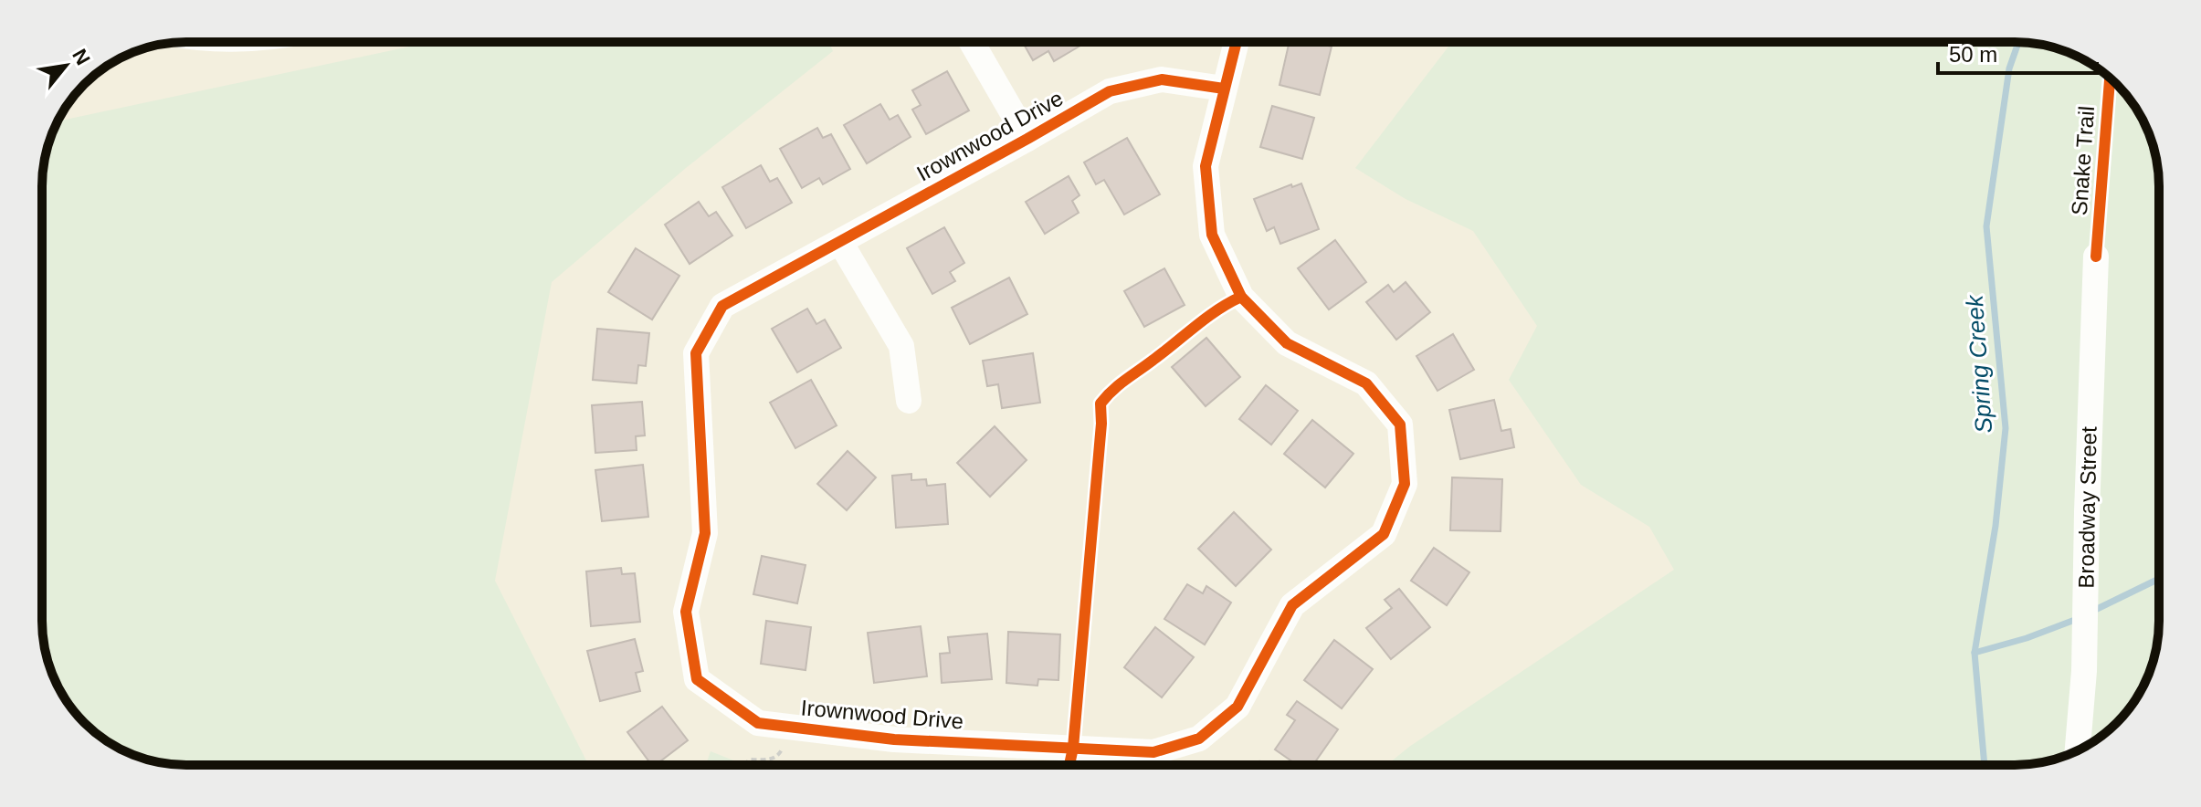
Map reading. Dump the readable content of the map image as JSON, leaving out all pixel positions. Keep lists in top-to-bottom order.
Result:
{
  "streets": {
    "street": ["Irownwood Drive", "Broadway Street"],
    "cycle path": ["Snake Trail"]
  },
  "water": ["Spring Creek"],
  "scale_bar": "50 m",
  "north": "top right"
}
